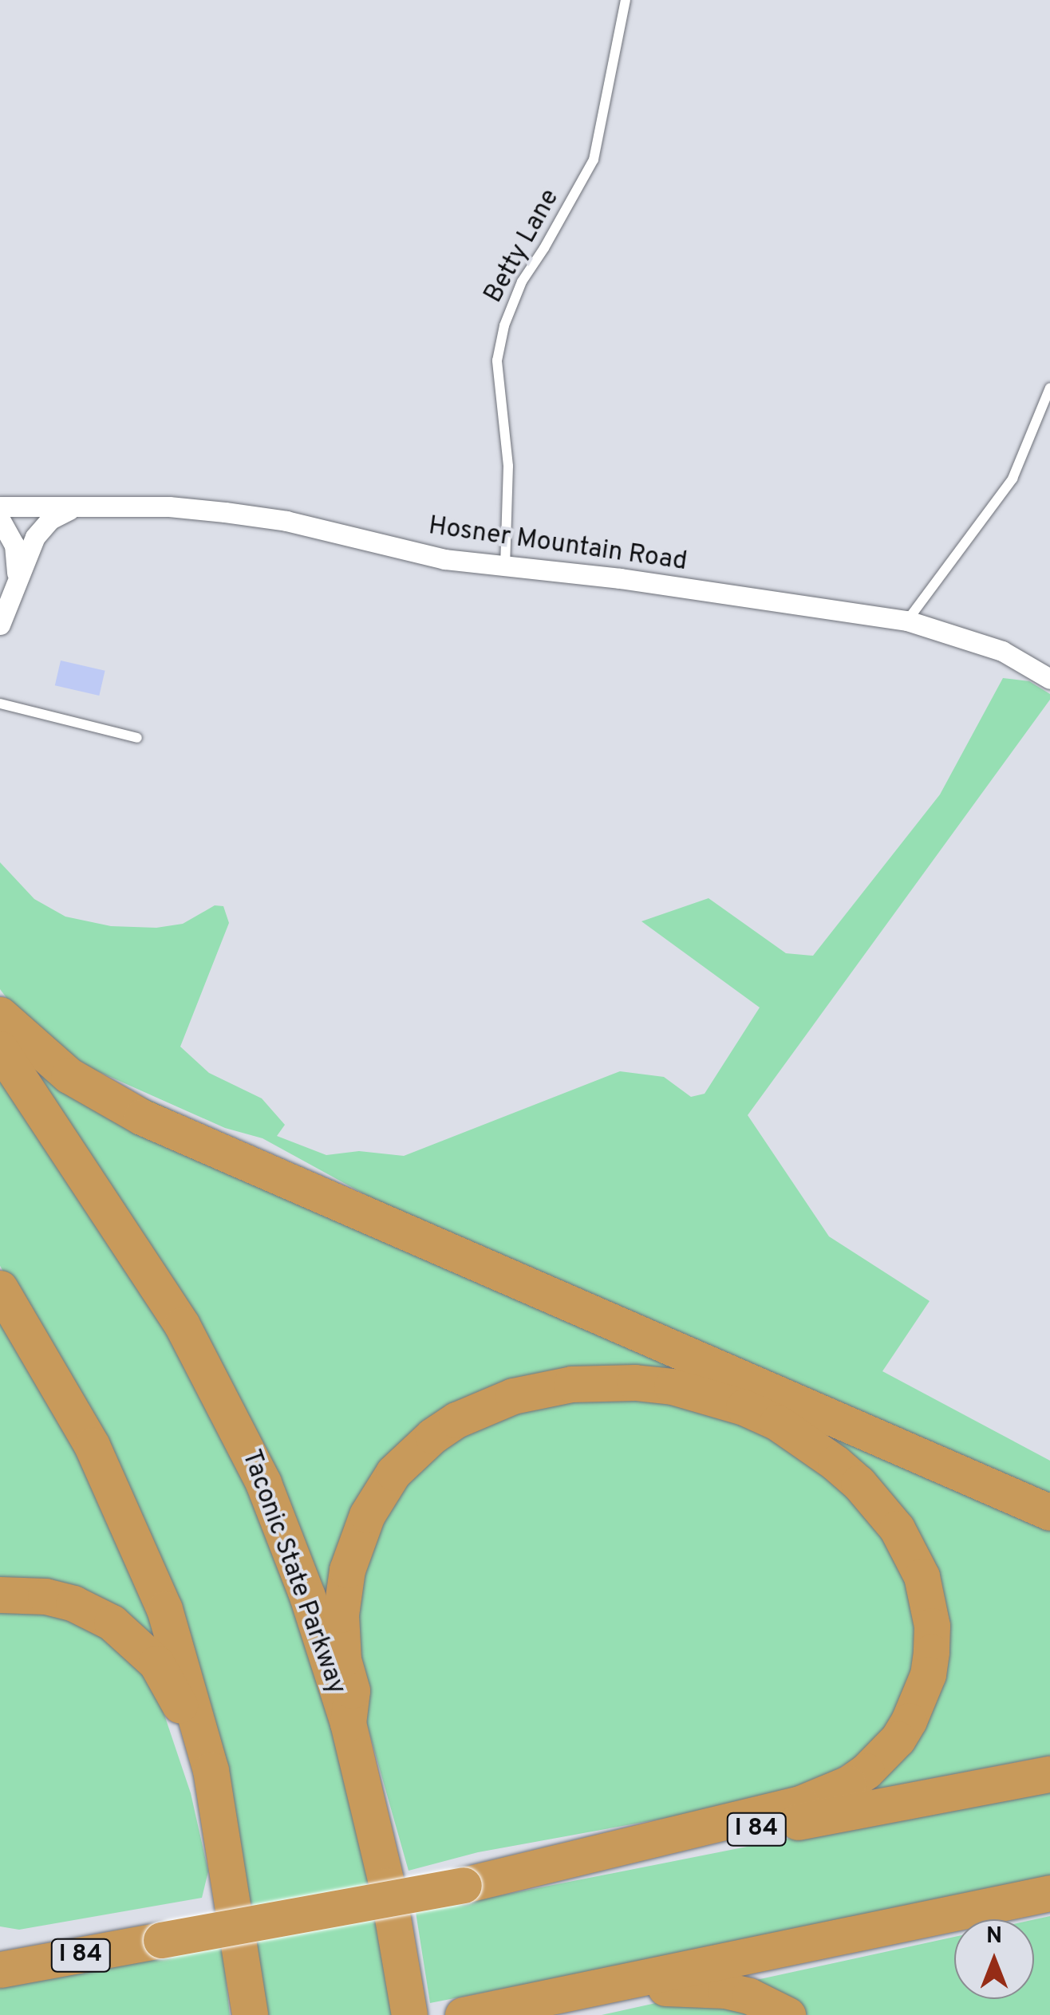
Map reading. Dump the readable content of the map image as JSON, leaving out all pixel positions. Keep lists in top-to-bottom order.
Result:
{
  "streets": {
    "highway": ["Taconic State Parkway", "I 84"],
    "street": ["Hosner Mountain Road"],
    "lane": ["Betty Lane"]
  },
  "crossings": [
    ["Betty Lane", "Hosner Mountain Road"]
  ],
  "north": "top"
}
